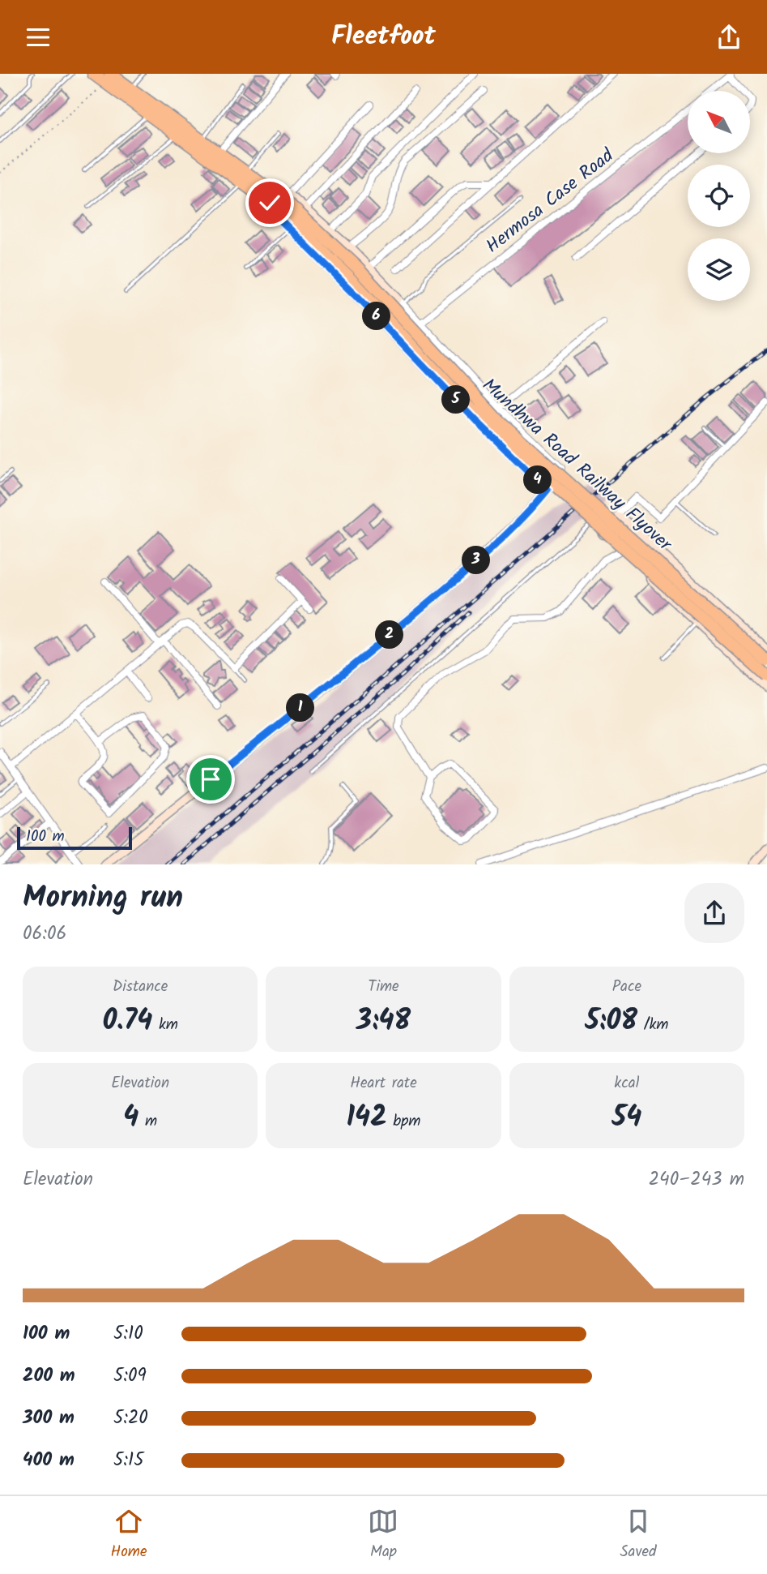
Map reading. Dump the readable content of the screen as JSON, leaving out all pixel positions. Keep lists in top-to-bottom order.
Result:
{
  "streets": {
    "highway": ["Mundhwa Road Railway Flyover"],
    "street": ["Hermosa Case Road"]
  },
  "scale_bar": "100 m",
  "north": "top left",
  "page": {
    "header": "Fleetfoot",
    "pins": [
      "6",
      "5",
      "4",
      "3",
      "2",
      "1"
    ],
    "scale": "100 m",
    "heading": ["Morning run", "06:06"],
    "stats": [
      ["Distance", "0.74 km"],
      ["Time", "3:48"],
      ["Pace", "5:08 /km"],
      ["Elevation", "4 m"],
      ["Heart rate", "142 bpm"],
      ["kcal", "54"]
    ],
    "chart": ["Elevation", "240–243 m"],
    "list": [
      {
        "name": "100 m",
        "note": "5:10"
      },
      {
        "name": "200 m",
        "note": "5:09"
      },
      {
        "name": "300 m",
        "note": "5:20"
      },
      {
        "name": "400 m",
        "note": "5:15"
      }
    ],
    "tabs": ["Home", "Map", "Saved"]
  }
}
